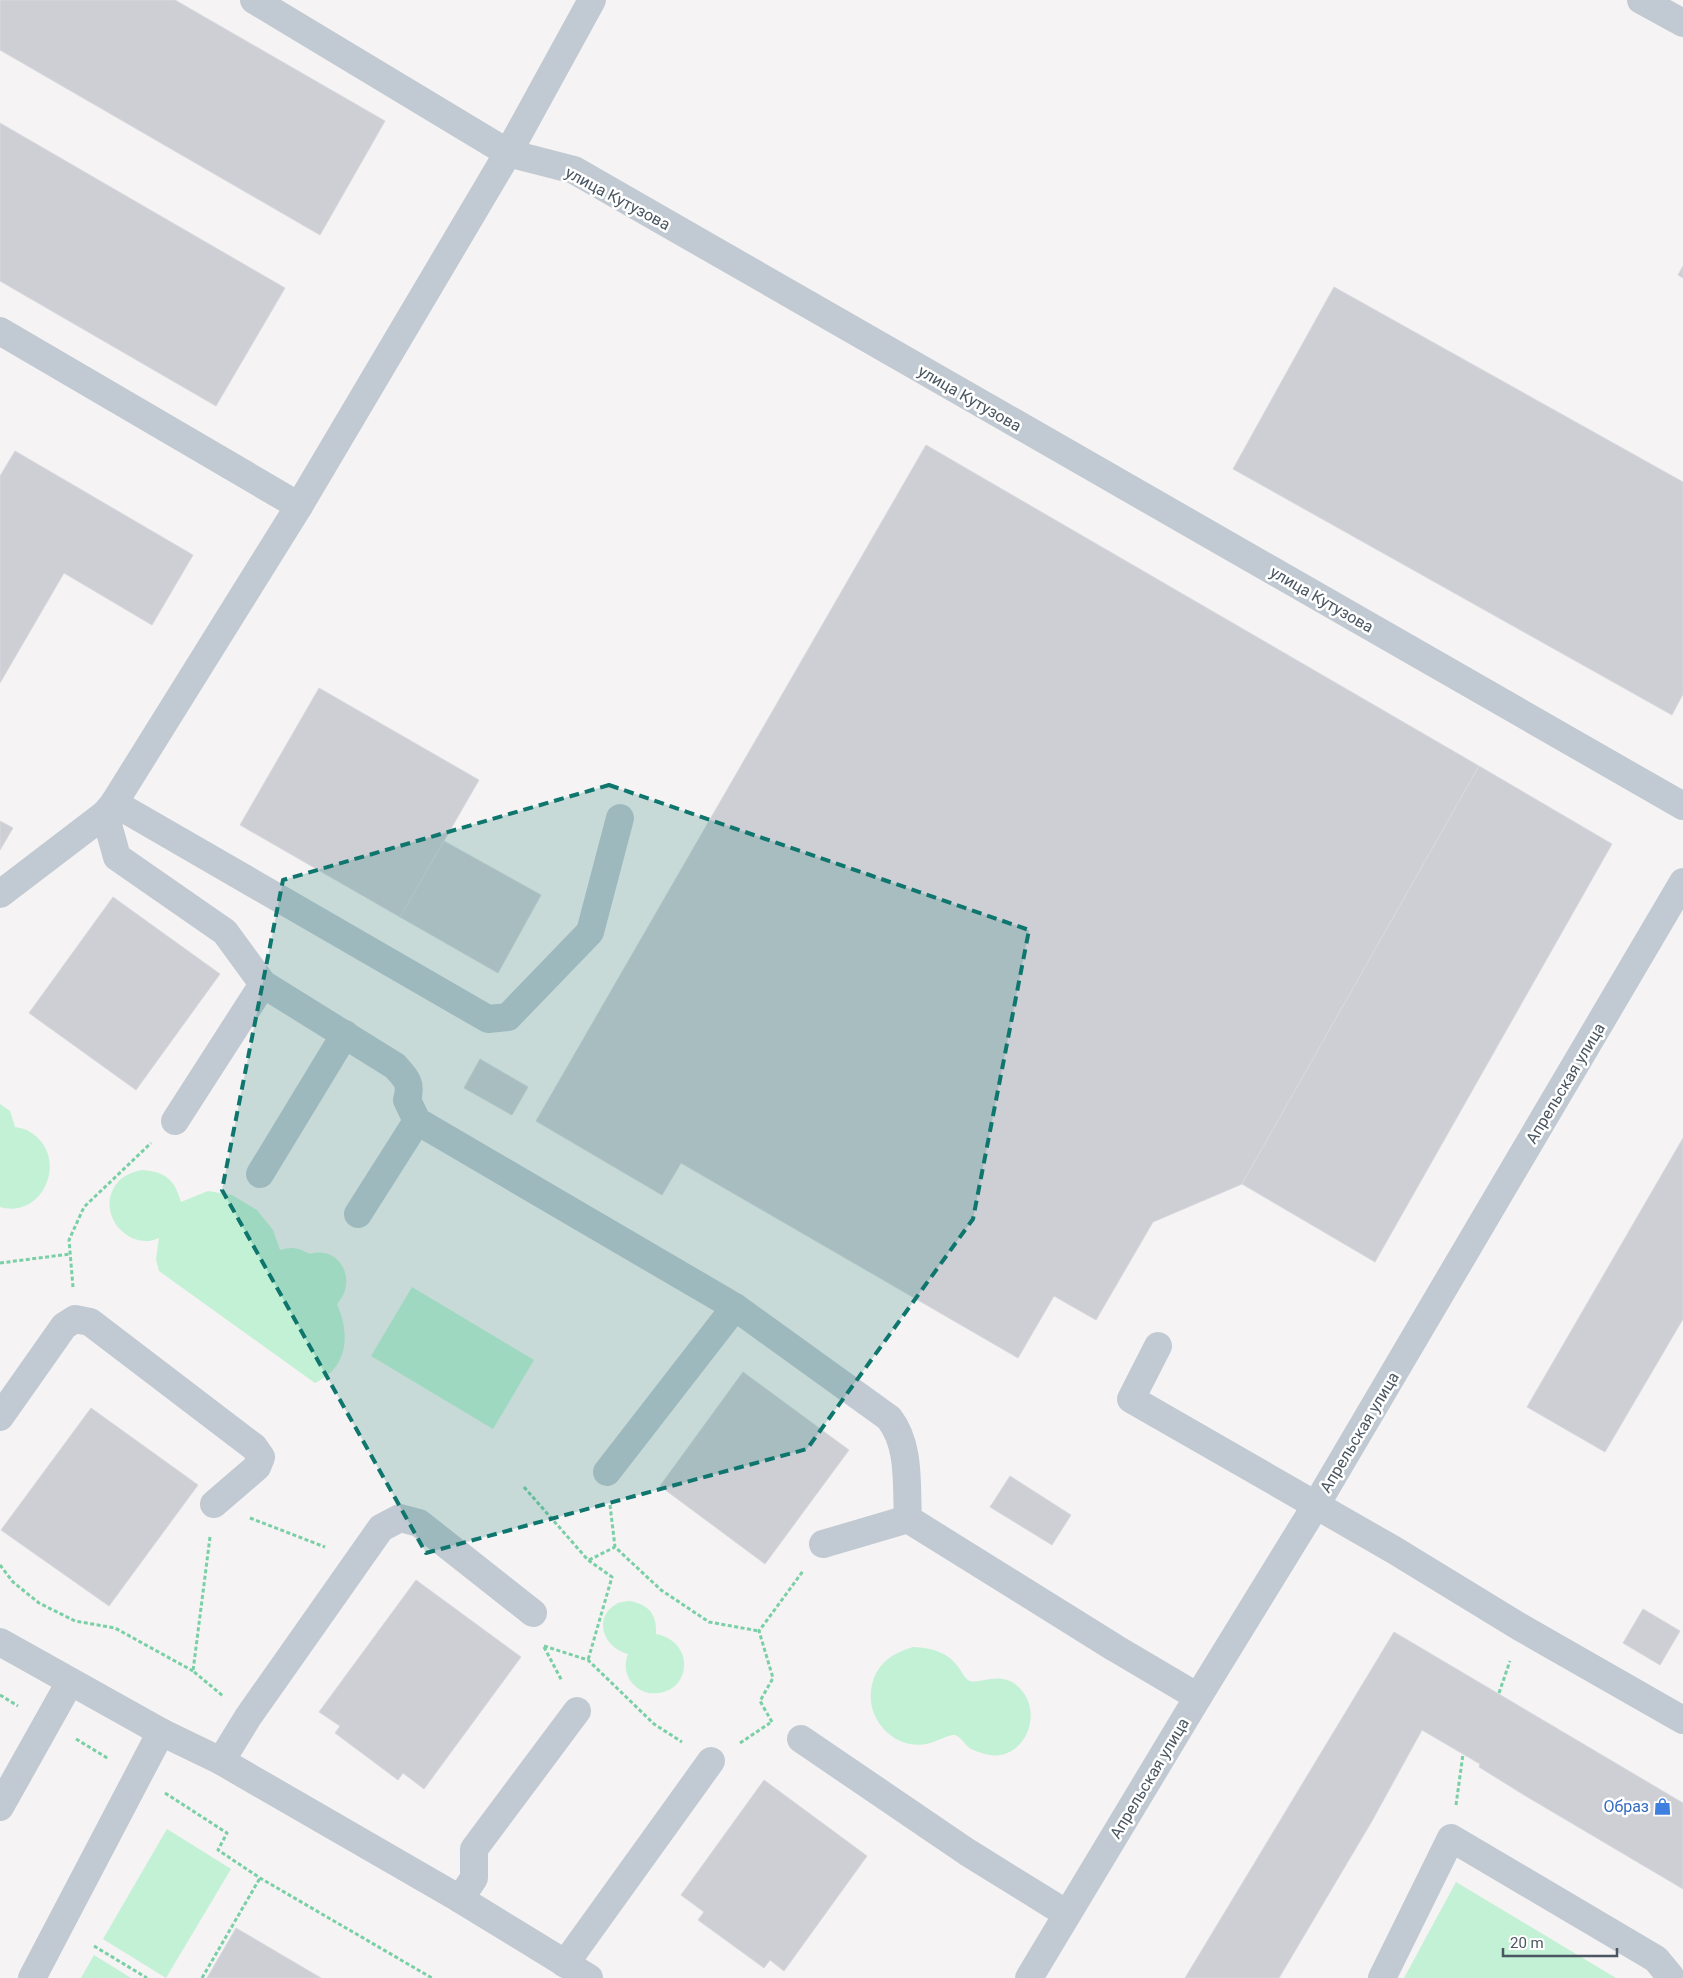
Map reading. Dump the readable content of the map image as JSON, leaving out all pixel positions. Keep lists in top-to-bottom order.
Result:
{
  "streets": {
    "street": ["улица Кутузова", "Апрельская улица"]
  },
  "places": {
    "shop": ["Образ"]
  },
  "scale_bar": "20 m"
}
